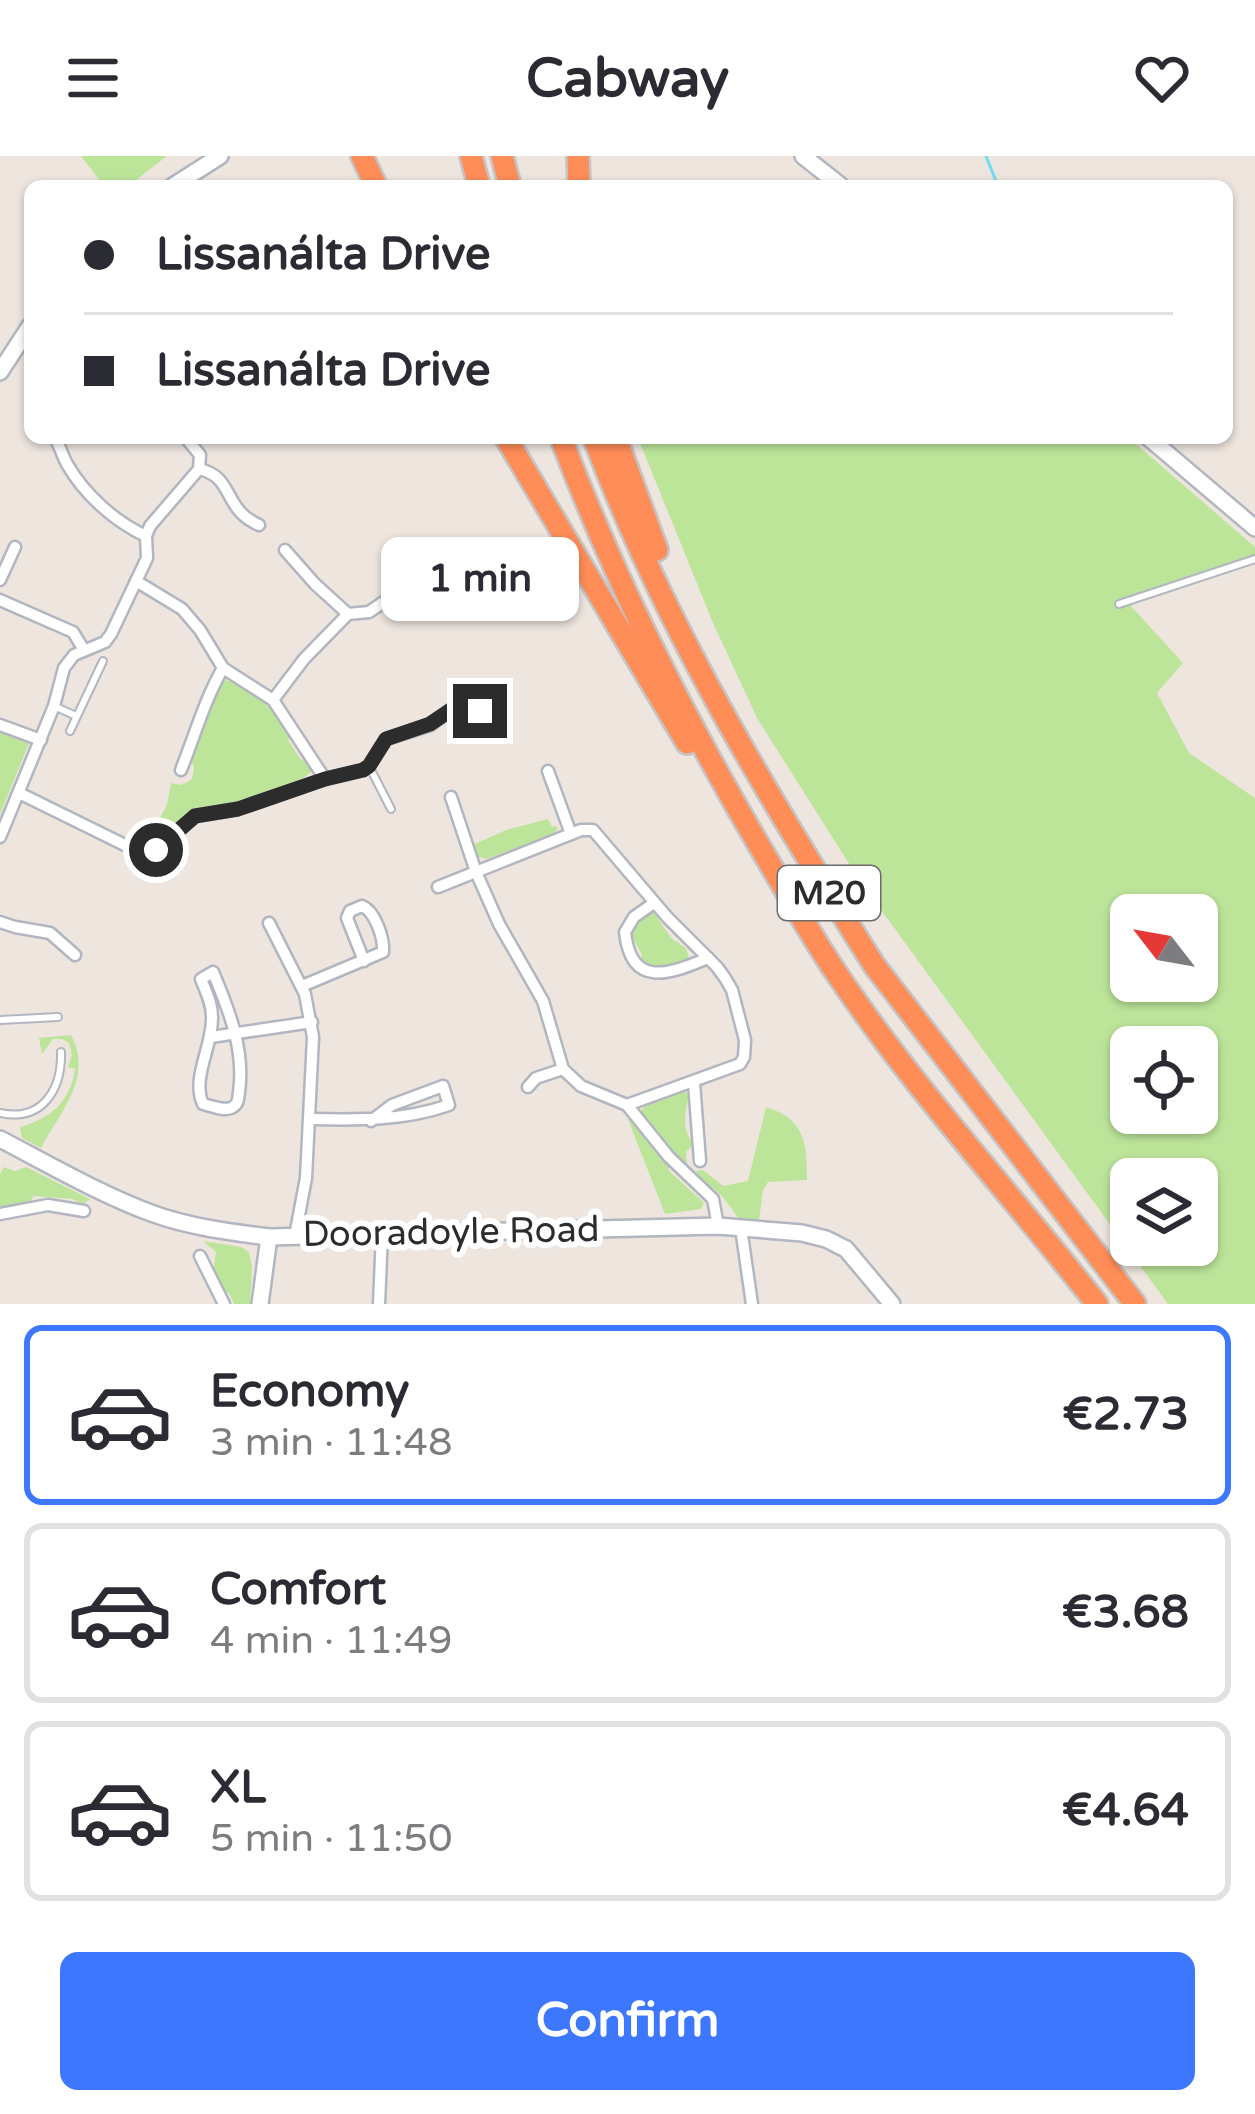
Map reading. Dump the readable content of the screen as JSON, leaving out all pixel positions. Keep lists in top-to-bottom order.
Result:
{
  "streets": {
    "highway": ["M20"],
    "street": ["Dooradoyle Road"]
  },
  "north": "top left",
  "page": {
    "header": "Cabway",
    "banner": ["Lissanálta Drive", "Lissanálta Drive"],
    "bubble": "1 min",
    "list": [
      {
        "name": "Economy",
        "note": "3 min · 11:48",
        "value": "€2.73"
      },
      {
        "name": "Comfort",
        "note": "4 min · 11:49",
        "value": "€3.68"
      },
      {
        "name": "XL",
        "note": "5 min · 11:50",
        "value": "€4.64"
      }
    ],
    "buttons": "Confirm"
  }
}
